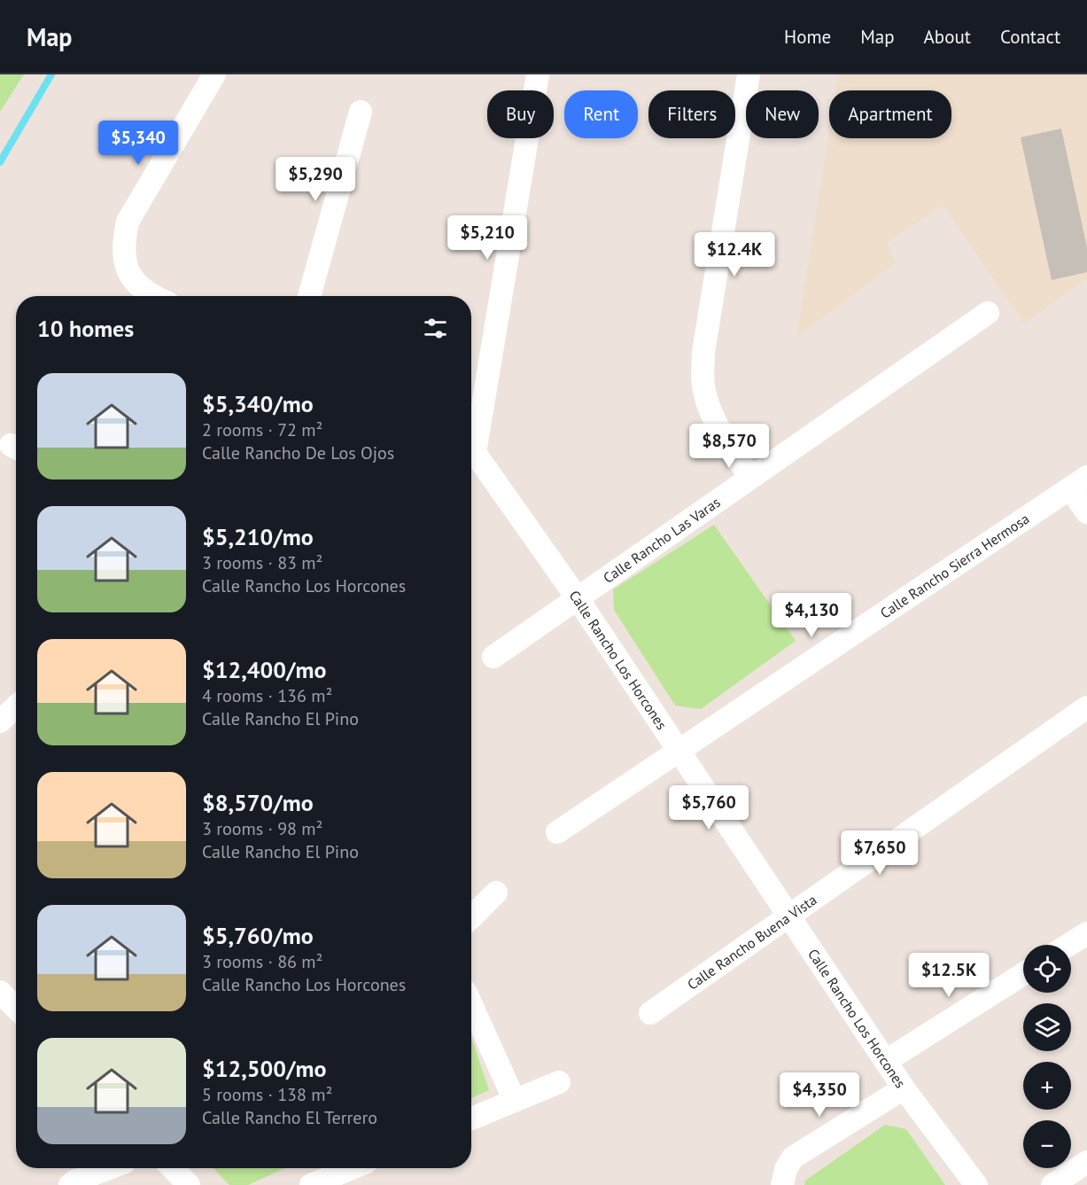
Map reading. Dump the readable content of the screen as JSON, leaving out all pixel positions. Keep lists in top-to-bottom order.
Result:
{
  "streets": {
    "street": [
      "Calle Rancho Las Varas",
      "Calle Rancho Sierra Hermosa",
      "Calle Rancho Los Horcones",
      "Calle Rancho Buena Vista"
    ]
  },
  "crossings": [
    ["Calle Rancho Las Varas", "Calle Rancho Los Horcones"],
    ["Calle Rancho Sierra Hermosa", "Calle Rancho Los Horcones"],
    ["Calle Rancho Los Horcones", "Calle Rancho Buena Vista"]
  ],
  "page": {
    "header": "Map",
    "nav": [
      "Home",
      "Map",
      "About",
      "Contact"
    ],
    "chip": [
      "Buy",
      "Rent",
      "Filters",
      "New",
      "Apartment"
    ],
    "price": [
      "$5,340",
      "$5,290",
      "$5,210",
      "$12.4K",
      "$8,570",
      "$4,130",
      "$5,760",
      "$7,650",
      "$12.5K",
      "$4,350"
    ],
    "heading": "10 homes",
    "list": [
      {
        "name": "$5,340/mo",
        "note": "2 rooms · 72 m² · Calle Rancho De Los Ojos"
      },
      {
        "name": "$5,210/mo",
        "note": "3 rooms · 83 m² · Calle Rancho Los Horcones"
      },
      {
        "name": "$12,400/mo",
        "note": "4 rooms · 136 m² · Calle Rancho El Pino"
      },
      {
        "name": "$8,570/mo",
        "note": "3 rooms · 98 m² · Calle Rancho El Pino"
      },
      {
        "name": "$5,760/mo",
        "note": "3 rooms · 86 m² · Calle Rancho Los Horcones"
      },
      {
        "name": "$12,500/mo",
        "note": "5 rooms · 138 m² · Calle Rancho El Terrero"
      }
    ],
    "map_buttons": ["+", "−"]
  }
}
